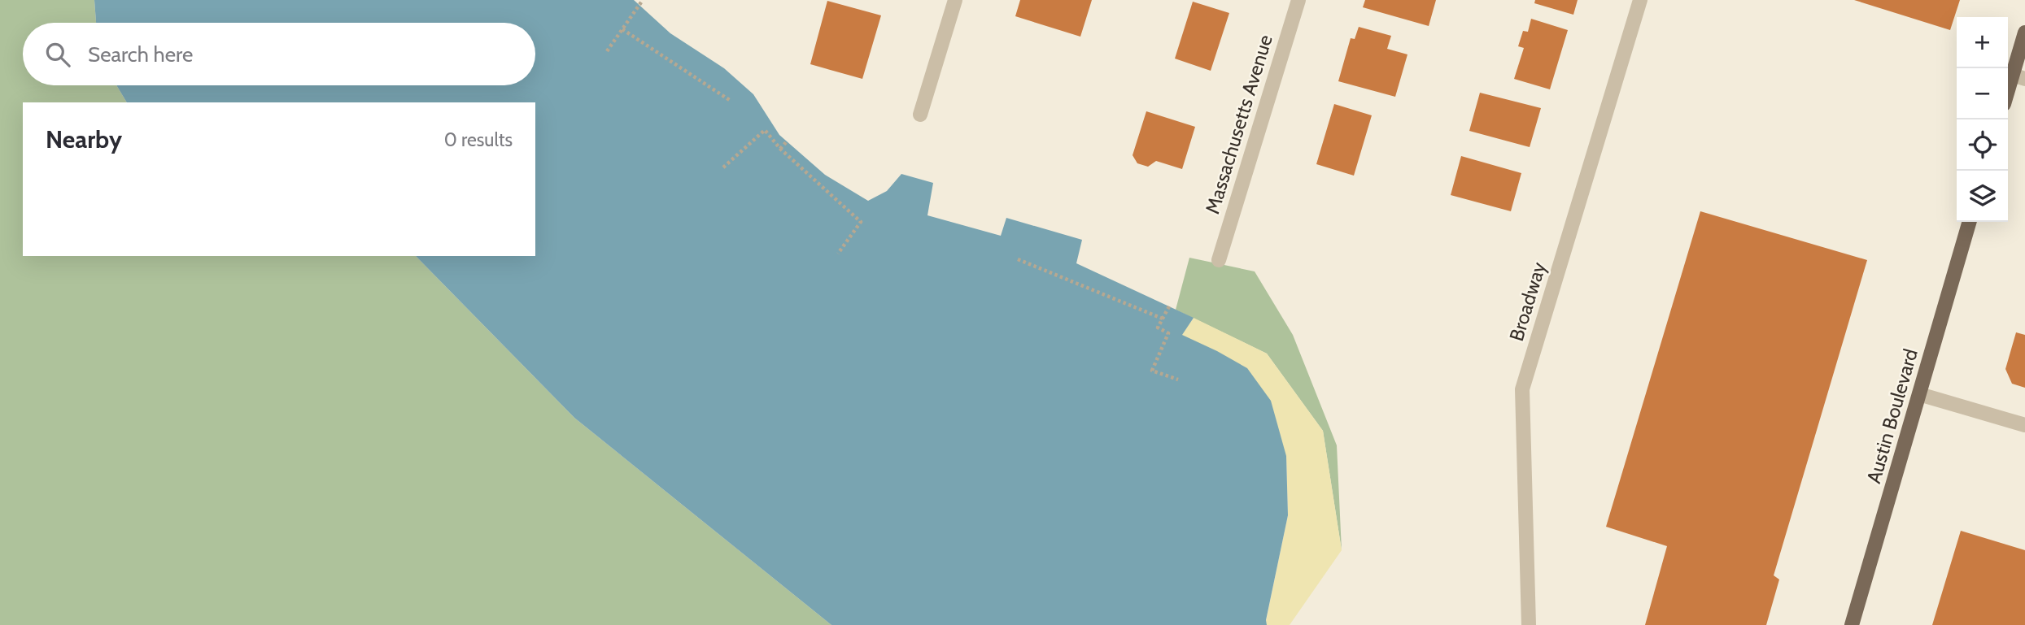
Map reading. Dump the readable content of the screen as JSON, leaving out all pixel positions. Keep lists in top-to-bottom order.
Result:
{
  "streets": {
    "main road": ["Austin Boulevard"],
    "street": ["Massachusetts Avenue", "Broadway"]
  },
  "page": {
    "map_buttons": ["+", "−"],
    "search": "Search here",
    "heading": ["Nearby", "0 results"]
  }
}
